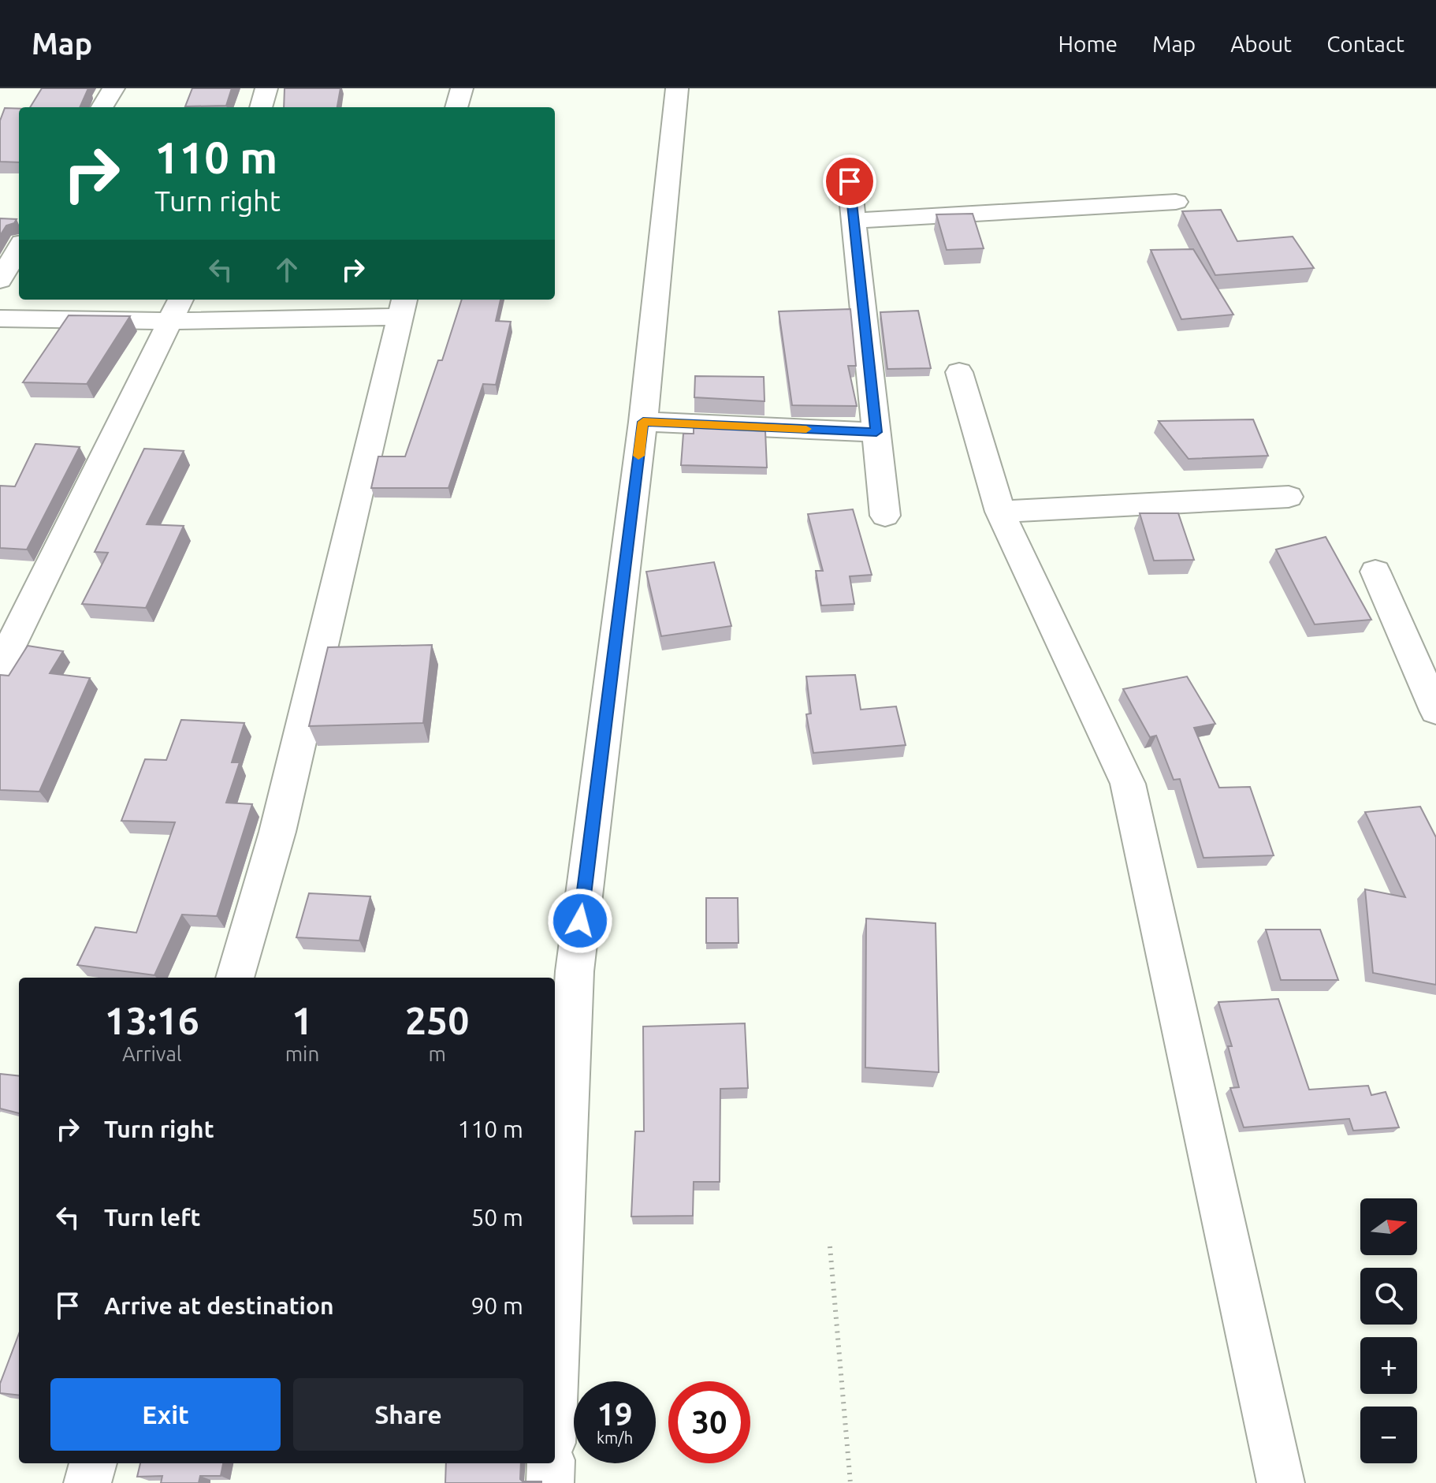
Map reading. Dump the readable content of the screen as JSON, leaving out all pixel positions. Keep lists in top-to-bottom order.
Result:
{
  "north": "right",
  "page": {
    "header": "Map",
    "nav": [
      "Home",
      "Map",
      "About",
      "Contact"
    ],
    "turn": ["110 m", "Turn right"],
    "eta": [
      "13:16",
      "Arrival",
      "1",
      "min",
      "250",
      "m"
    ],
    "list": [
      {
        "name": "Turn right",
        "value": "110 m"
      },
      {
        "name": "Turn left",
        "value": "50 m"
      },
      {
        "name": "Arrive at destination",
        "value": "90 m"
      }
    ],
    "map_buttons": ["+", "−"],
    "buttons": ["Exit", "Share"],
    "speed": "19 km/h",
    "limit": "30"
  }
}
